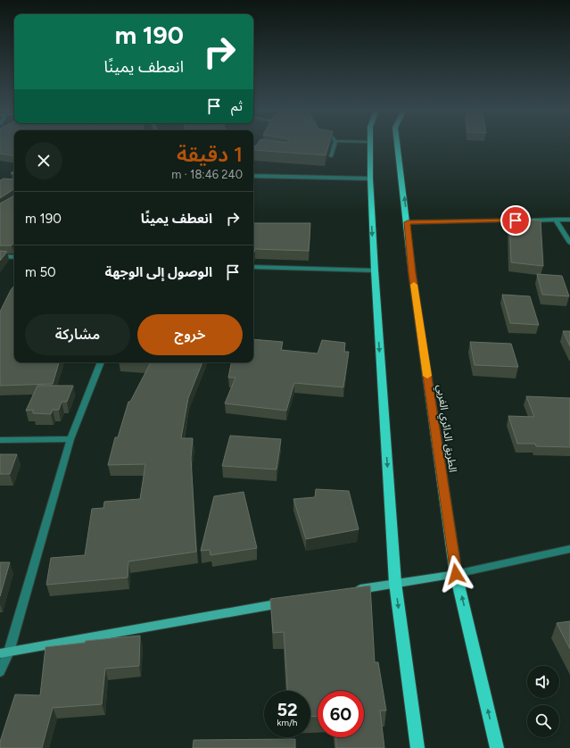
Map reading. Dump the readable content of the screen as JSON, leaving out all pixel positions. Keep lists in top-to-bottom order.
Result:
{
  "streets": {
    "main road": ["الطريق الدائري الغربي"]
  },
  "page": {
    "turn": ["190 m", "انعطف يمينًا"],
    "then": "ثم",
    "heading": ["1 دقيقة", "240 m · 18:46"],
    "list": [
      {
        "name": "انعطف يمينًا",
        "value": "190 m"
      },
      {
        "name": "الوصول إلى الوجهة",
        "value": "50 m"
      }
    ],
    "buttons": ["خروج", "مشاركة"],
    "speed": "52 km/h",
    "limit": "60"
  }
}
